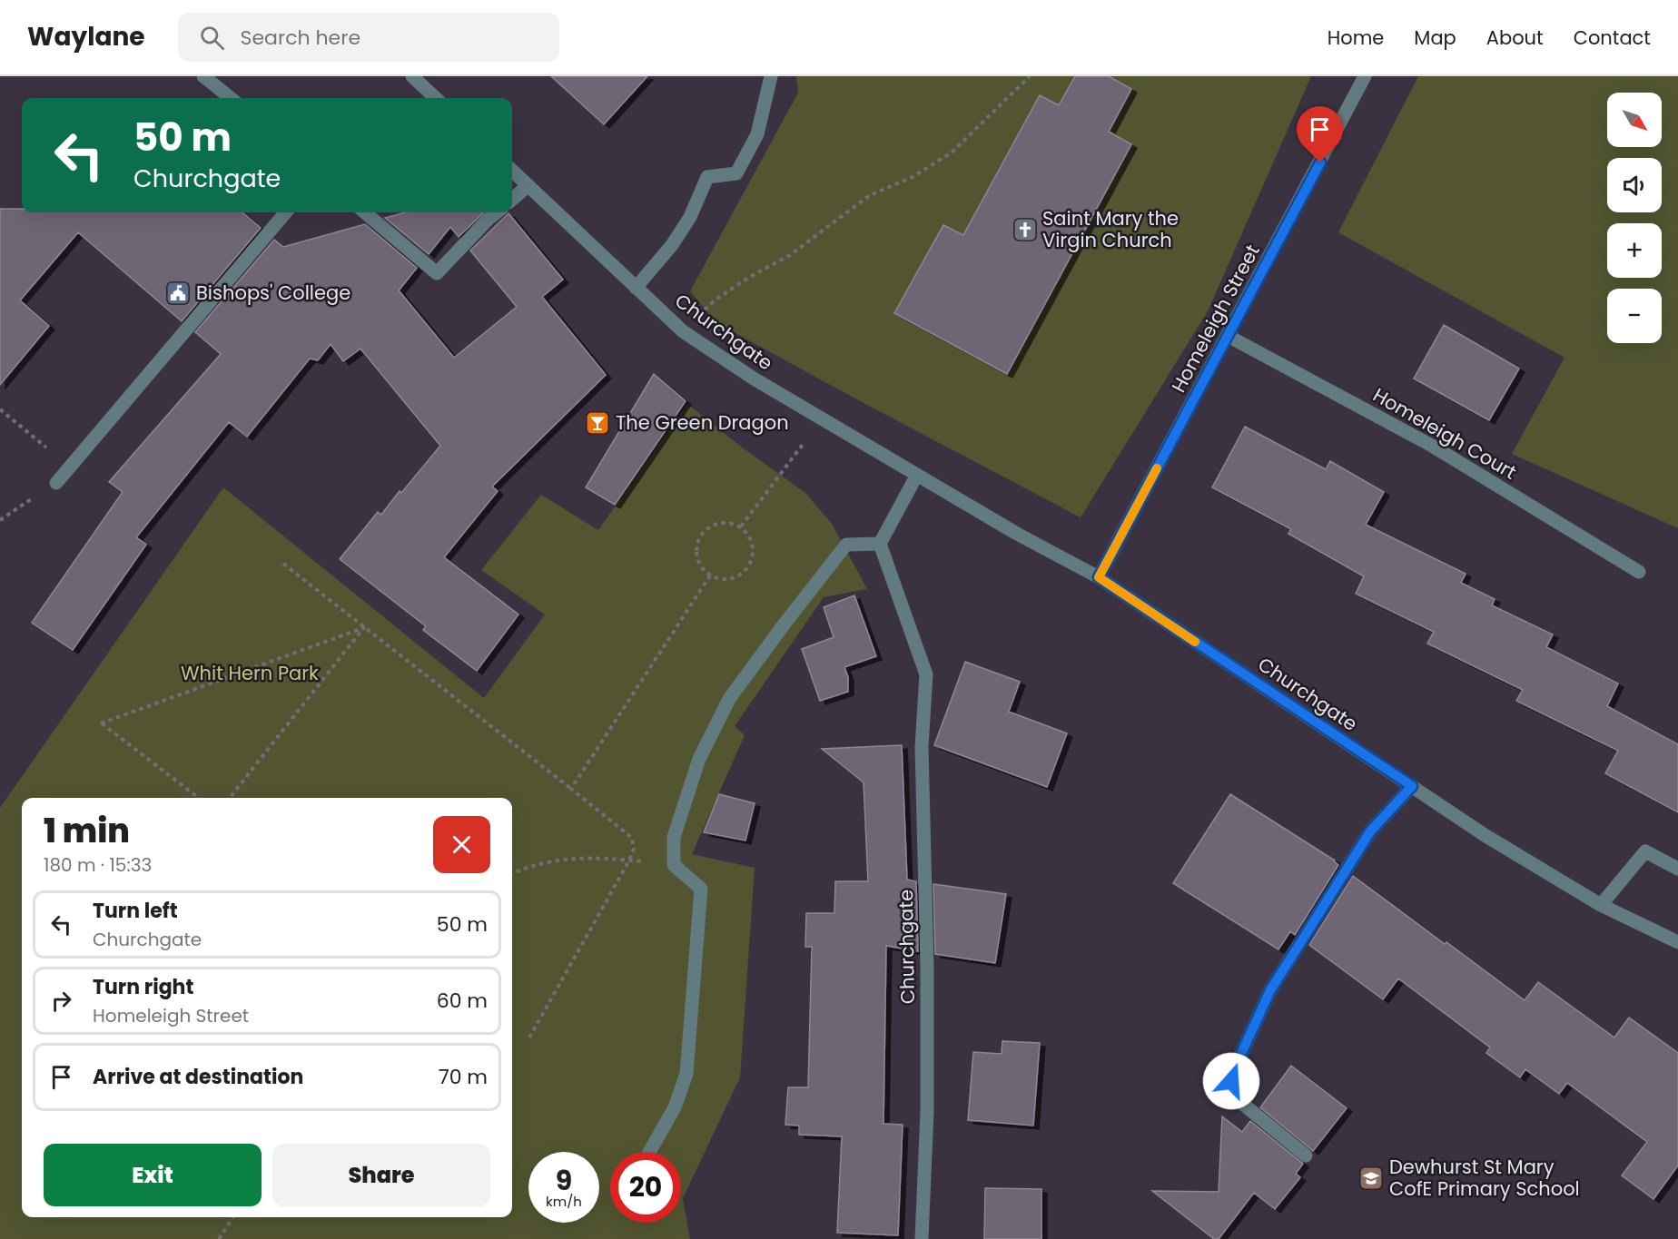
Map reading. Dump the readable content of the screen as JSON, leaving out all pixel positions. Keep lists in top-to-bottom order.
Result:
{
  "streets": {
    "street": ["Homeleigh Street", "Churchgate", "Homeleigh Court"]
  },
  "crossings": [
    ["Homeleigh Street", "Churchgate"],
    ["Homeleigh Street", "Homeleigh Court"]
  ],
  "parks": ["Whit Hern Park"],
  "places": {
    "church": ["Saint Mary the Virgin Church"],
    "public building": ["Bishops' College"],
    "bar": ["The Green Dragon"],
    "school or university": ["Dewhurst St Mary CofE Primary School"]
  },
  "north": "bottom right",
  "page": {
    "header": "Waylane",
    "search": "Search here",
    "nav": [
      "Home",
      "Map",
      "About",
      "Contact"
    ],
    "map_buttons": ["+", "−"],
    "turn": ["50 m", "Churchgate"],
    "heading": ["1 min", "180 m · 15:33"],
    "list": [
      {
        "name": "Turn left",
        "note": "Churchgate",
        "value": "50 m"
      },
      {
        "name": "Turn right",
        "note": "Homeleigh Street",
        "value": "60 m"
      },
      {
        "name": "Arrive at destination",
        "value": "70 m"
      }
    ],
    "buttons": ["Exit", "Share"],
    "speed": "9 km/h",
    "limit": "20"
  }
}
